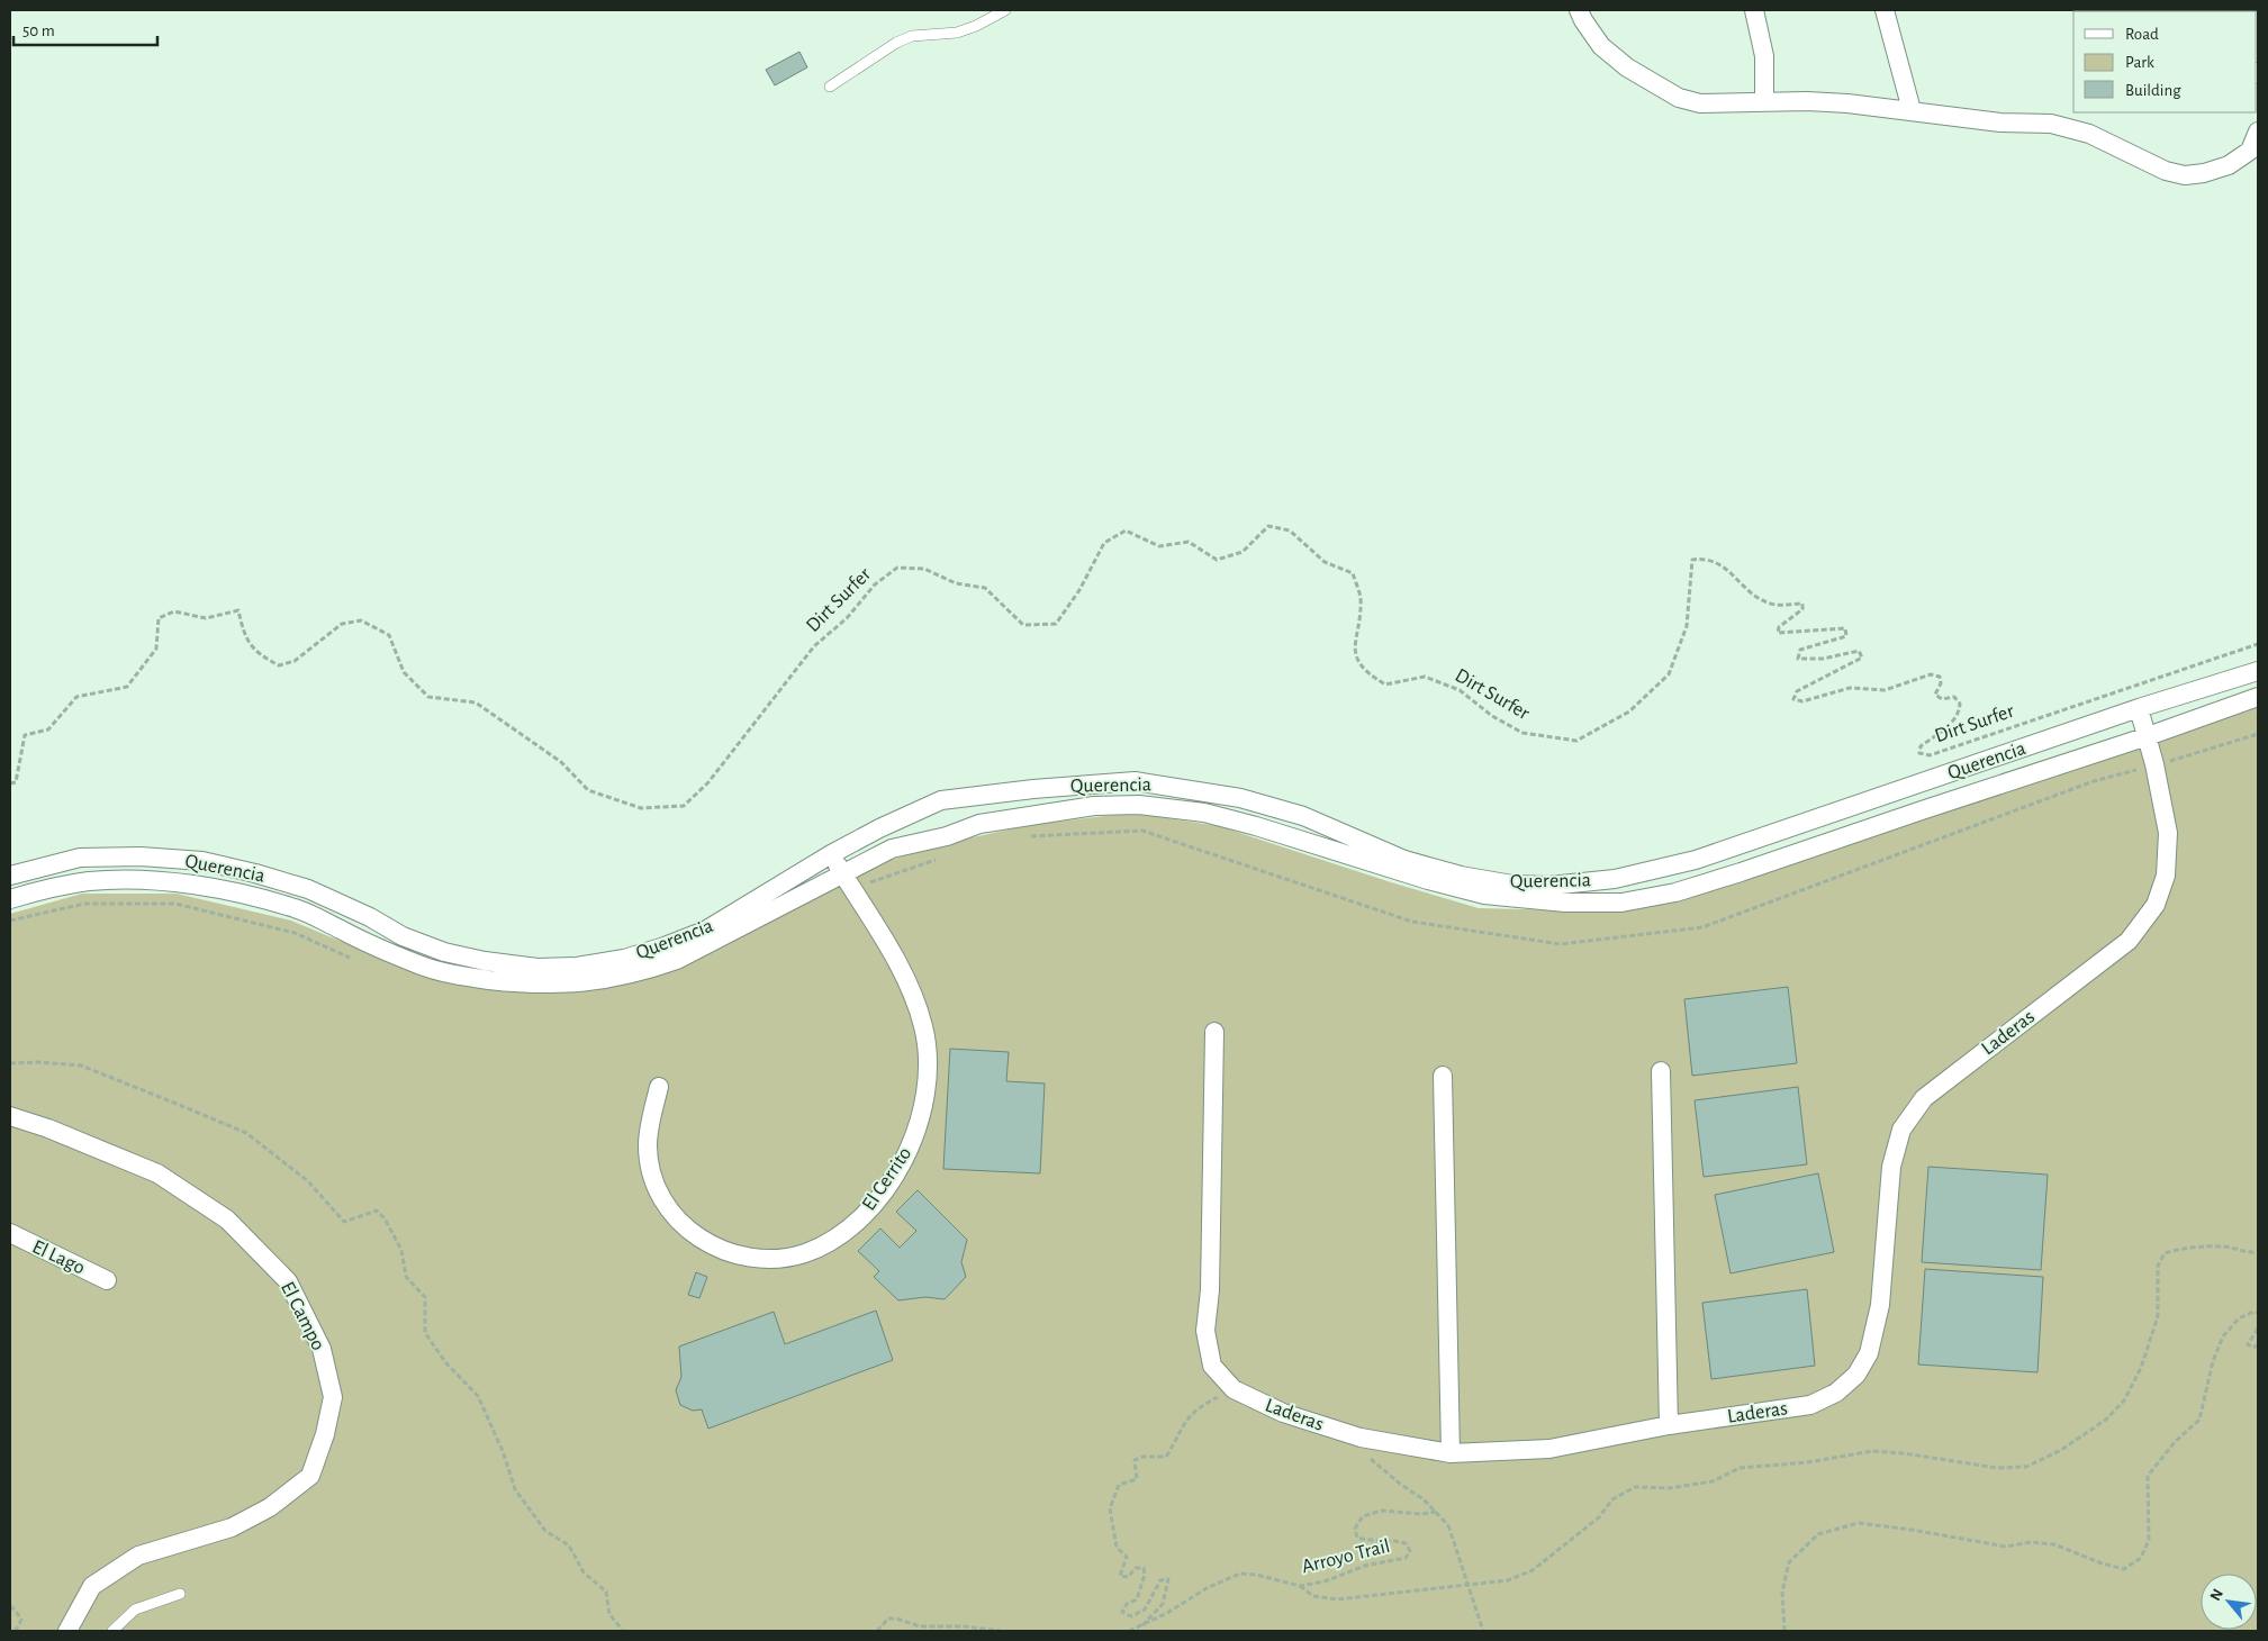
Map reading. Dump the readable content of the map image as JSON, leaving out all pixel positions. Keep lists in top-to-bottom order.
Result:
{
  "streets": {
    "street": [
      "Querencia",
      "Laderas",
      "El Cerrito",
      "El Lago",
      "El Campo"
    ],
    "path": ["Dirt Surfer", "Arroyo Trail"]
  },
  "crossings": [
    ["Querencia", "Laderas"],
    ["Querencia", "El Cerrito"]
  ],
  "legend": ["Road", "Park", "Building"],
  "scale_bar": "50 m",
  "north": "top left"
}
